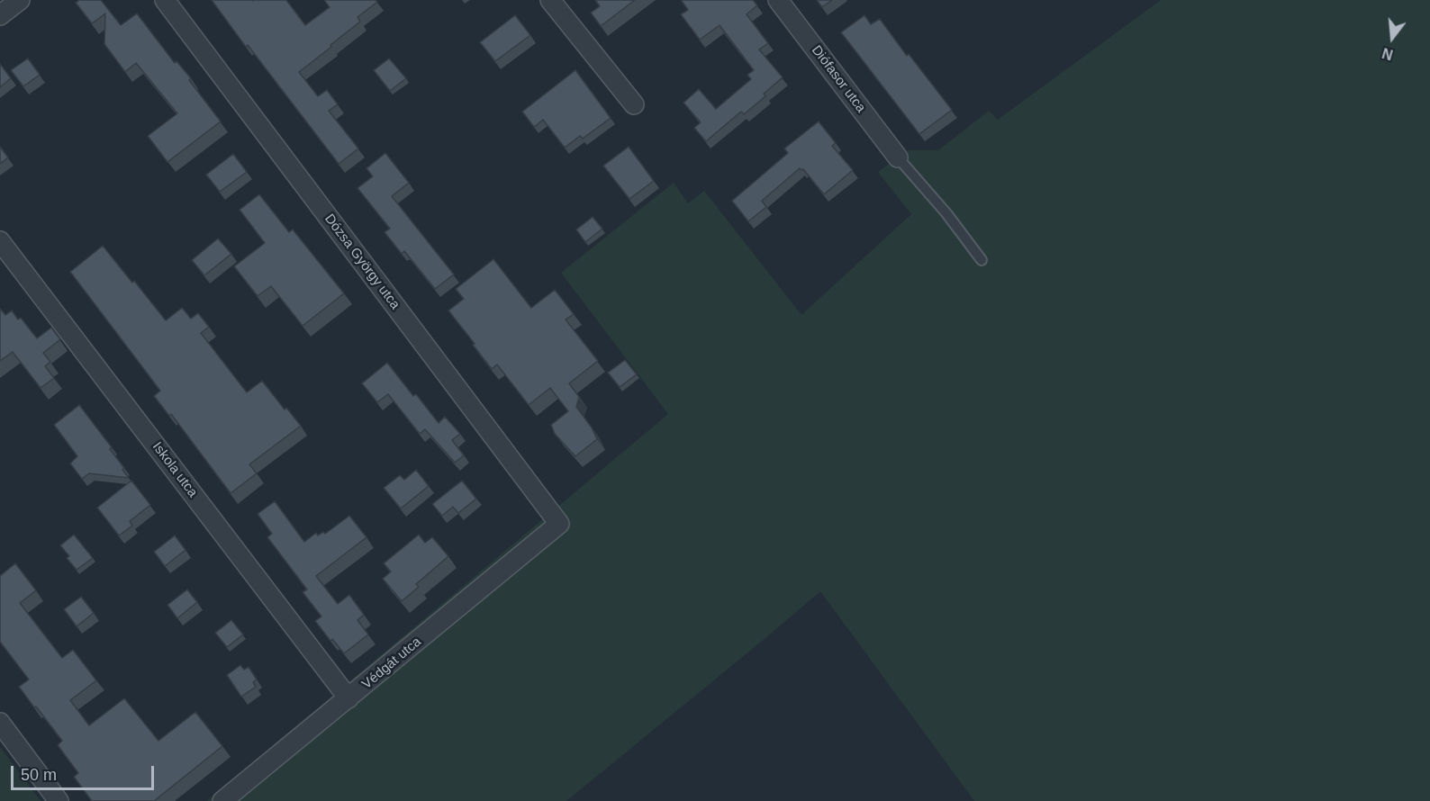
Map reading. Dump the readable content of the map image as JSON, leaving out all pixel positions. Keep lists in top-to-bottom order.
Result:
{
  "streets": {
    "street": [
      "Diófasor utca",
      "Dózsa György utca",
      "Iskola utca",
      "Védgát utca"
    ]
  },
  "crossings": [
    ["Dózsa György utca", "Védgát utca"],
    ["Iskola utca", "Védgát utca"]
  ],
  "scale_bar": "50 m",
  "north": "bottom"
}
